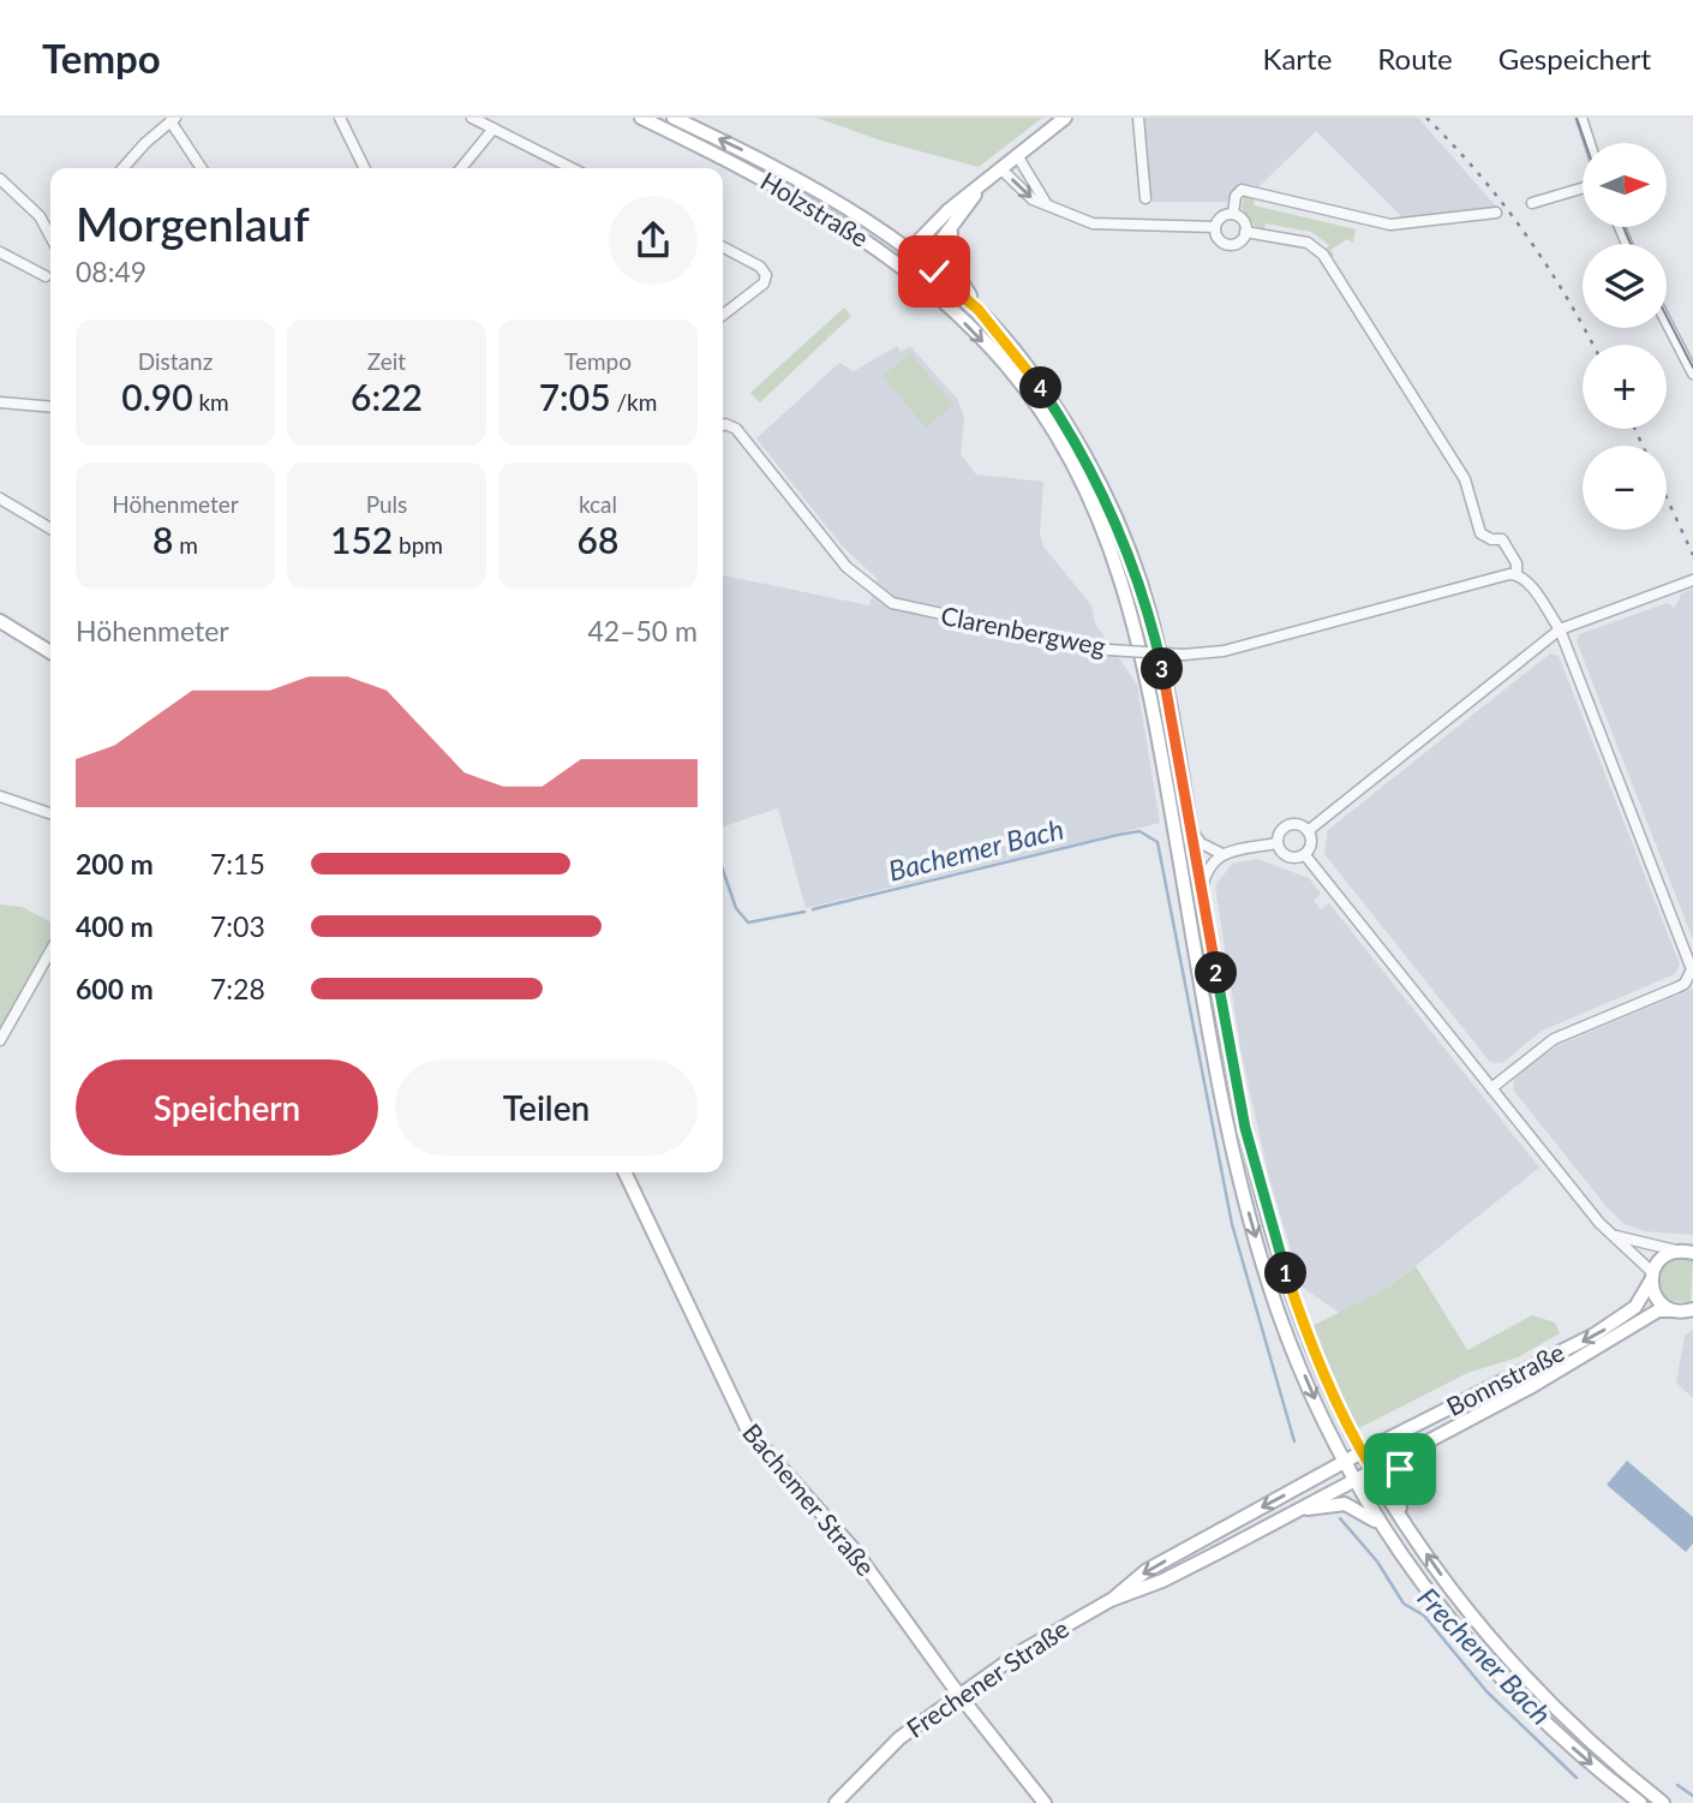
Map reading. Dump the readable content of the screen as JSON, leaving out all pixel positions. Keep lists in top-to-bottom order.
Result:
{
  "streets": {
    "main road": [
      "Holzstraße",
      "Bonnstraße",
      "Bachemer Straße",
      "Frechener Straße"
    ],
    "street": ["Clarenbergweg"]
  },
  "crossings": [
    ["Holzstraße", "Bonnstraße"],
    ["Holzstraße", "Frechener Straße"],
    ["Bonnstraße", "Frechener Straße"],
    ["Bachemer Straße", "Frechener Straße"]
  ],
  "water": ["Bachemer Bach", "Frechener Bach"],
  "north": "right",
  "page": {
    "header": "Tempo",
    "nav": ["Karte", "Route", "Gespeichert"],
    "map_buttons": ["+", "−"],
    "heading": ["Morgenlauf", "08:49"],
    "stats": [
      ["Distanz", "0.90 km"],
      ["Zeit", "6:22"],
      ["Tempo", "7:05 /km"],
      ["Höhenmeter", "8 m"],
      ["Puls", "152 bpm"],
      ["kcal", "68"]
    ],
    "pins": [
      "4",
      "3",
      "2",
      "1"
    ],
    "chart": ["Höhenmeter", "42–50 m"],
    "list": [
      {
        "name": "200 m",
        "note": "7:15"
      },
      {
        "name": "400 m",
        "note": "7:03"
      },
      {
        "name": "600 m",
        "note": "7:28"
      }
    ],
    "buttons": ["Speichern", "Teilen"]
  }
}
